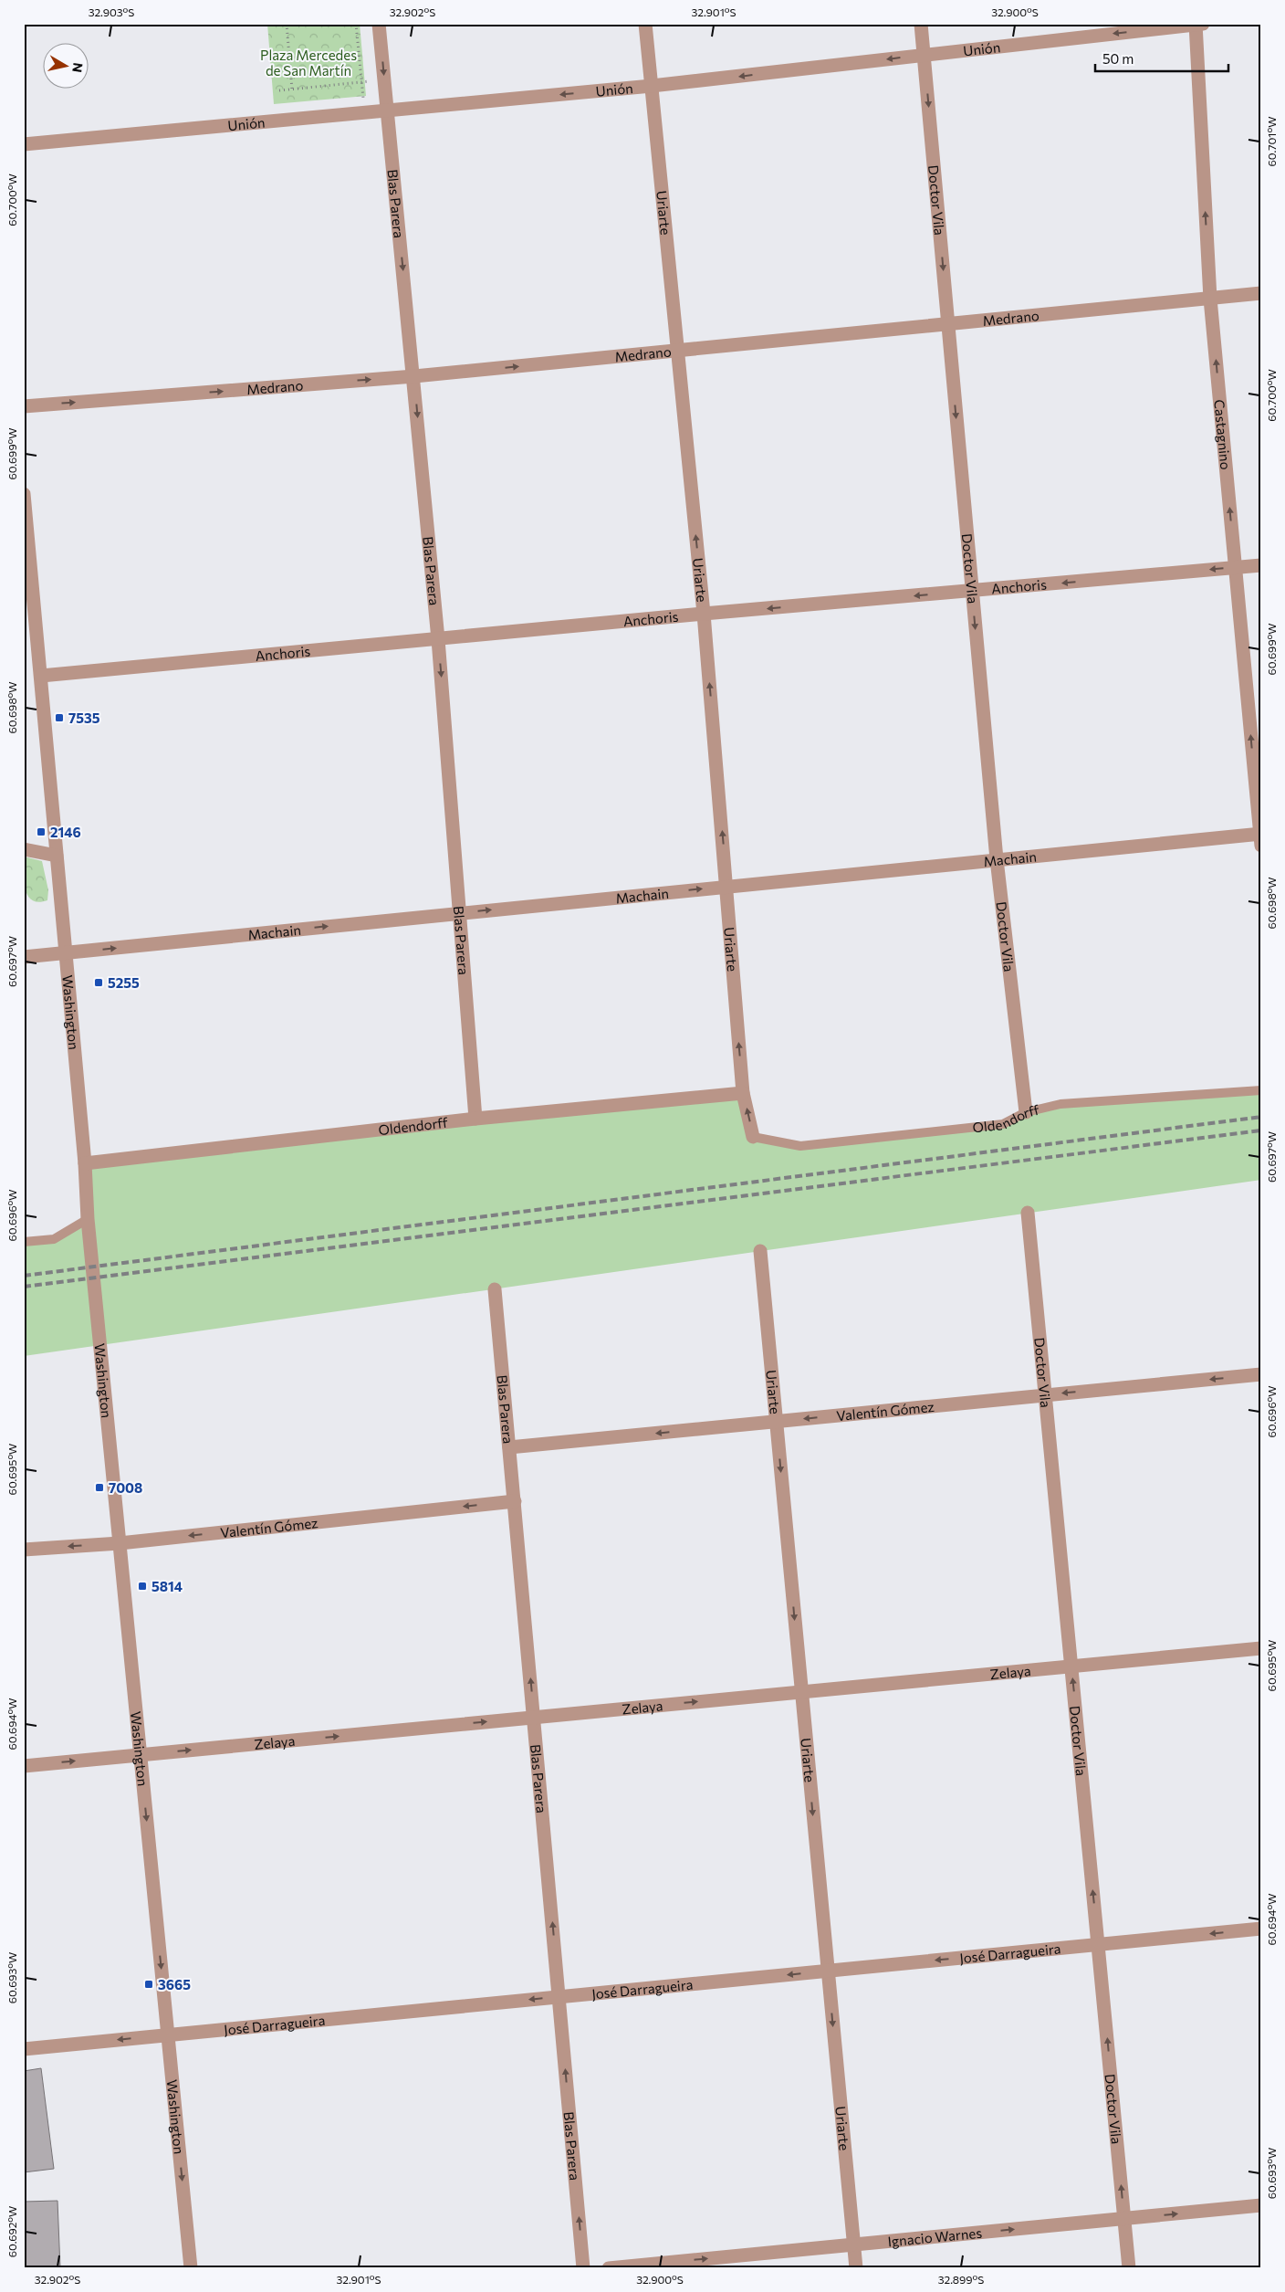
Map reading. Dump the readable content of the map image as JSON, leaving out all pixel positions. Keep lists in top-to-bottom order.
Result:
{
  "streets": {
    "street": [
      "Unión",
      "Doctor Vila",
      "Blas Parera",
      "Uriarte",
      "Medrano",
      "Castagnino",
      "Anchoris",
      "Machain",
      "Washington",
      "Oldendorff",
      "Valentín Gómez",
      "Zelaya",
      "José Darragueira",
      "Ignacio Warnes"
    ]
  },
  "crossings": [
    ["Unión", "Doctor Vila"],
    ["Unión", "Blas Parera"],
    ["Unión", "Uriarte"],
    ["Unión", "Castagnino"],
    ["Doctor Vila", "Medrano"],
    ["Doctor Vila", "Anchoris"],
    ["Doctor Vila", "Machain"],
    ["Doctor Vila", "Oldendorff"],
    ["Doctor Vila", "Valentín Gómez"],
    ["Doctor Vila", "Zelaya"],
    ["Doctor Vila", "José Darragueira"],
    ["Doctor Vila", "Ignacio Warnes"],
    ["Blas Parera", "Medrano"],
    ["Blas Parera", "Anchoris"],
    ["Blas Parera", "Machain"],
    ["Blas Parera", "Oldendorff"],
    ["Blas Parera", "Valentín Gómez"],
    ["Blas Parera", "Zelaya"],
    ["Blas Parera", "José Darragueira"],
    ["Uriarte", "Medrano"],
    ["Uriarte", "Anchoris"],
    ["Uriarte", "Machain"],
    ["Uriarte", "Oldendorff"],
    ["Uriarte", "Valentín Gómez"],
    ["Uriarte", "Zelaya"],
    ["Uriarte", "José Darragueira"],
    ["Uriarte", "Ignacio Warnes"],
    ["Medrano", "Castagnino"],
    ["Castagnino", "Anchoris"],
    ["Castagnino", "Machain"],
    ["Anchoris", "Washington"],
    ["Machain", "Washington"],
    ["Washington", "Oldendorff"],
    ["Washington", "Valentín Gómez"],
    ["Washington", "Zelaya"],
    ["Washington", "José Darragueira"]
  ],
  "one_way": [
    "Unión",
    "Medrano",
    "Castagnino",
    "Anchoris",
    "Machain",
    "Valentín Gómez",
    "Zelaya",
    "José Darragueira",
    "Ignacio Warnes"
  ],
  "parks": ["Plaza Mercedes de San Martín"],
  "places": {
    "transit": [
      "7535",
      "2146",
      "5255",
      "7008",
      "5814",
      "3665"
    ]
  },
  "scale_bar": "50 m",
  "north": "right",
  "coordinates": [
    "32.903°S",
    "32.902°S",
    "32.901°S",
    "32.900°S",
    "60.701°W",
    "60.700°W",
    "60.699°W",
    "60.698°W",
    "60.697°W",
    "60.696°W",
    "60.695°W",
    "60.694°W",
    "60.693°W",
    "60.692°W",
    "32.899°S"
  ]
}
